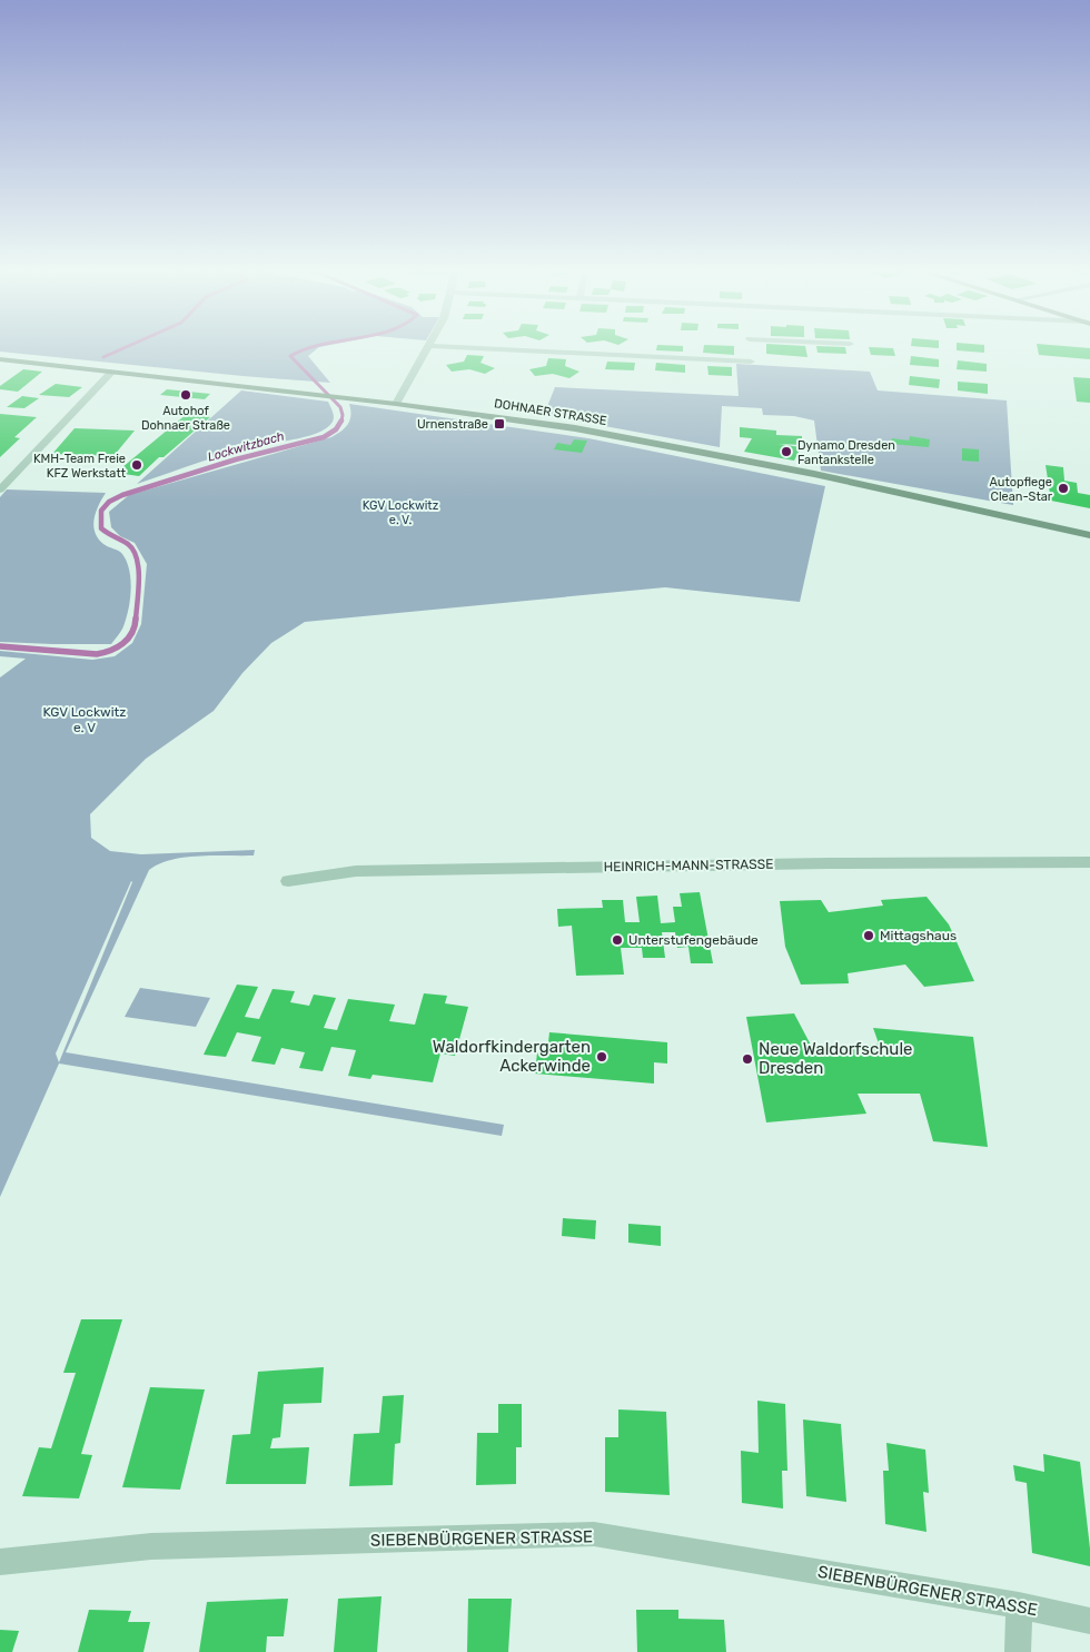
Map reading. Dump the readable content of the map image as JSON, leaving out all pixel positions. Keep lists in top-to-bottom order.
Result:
{
  "streets": {
    "main road": ["DOHNAER STRASSE"],
    "street": ["HEINRICH-MANN-STRASSE", "SIEBENBÜRGENER STRASSE"]
  },
  "water": ["Lockwitzbach"],
  "parks": ["KGV Lockwitz e. V.", "KGV Lockwitz e. V"],
  "places": {
    "other": [
      "Autohof Dohnaer Straße",
      "Dynamo Dresden Fantankstelle",
      "KMH-Team Freie KFZ Werkstatt",
      "Autopflege Clean-Star",
      "Mittagshaus",
      "Unterstufengebäude",
      "Waldorfkindergarten Ackerwinde",
      "Neue Waldorfschule Dresden"
    ],
    "transit": ["Urnenstraße"]
  }
}
